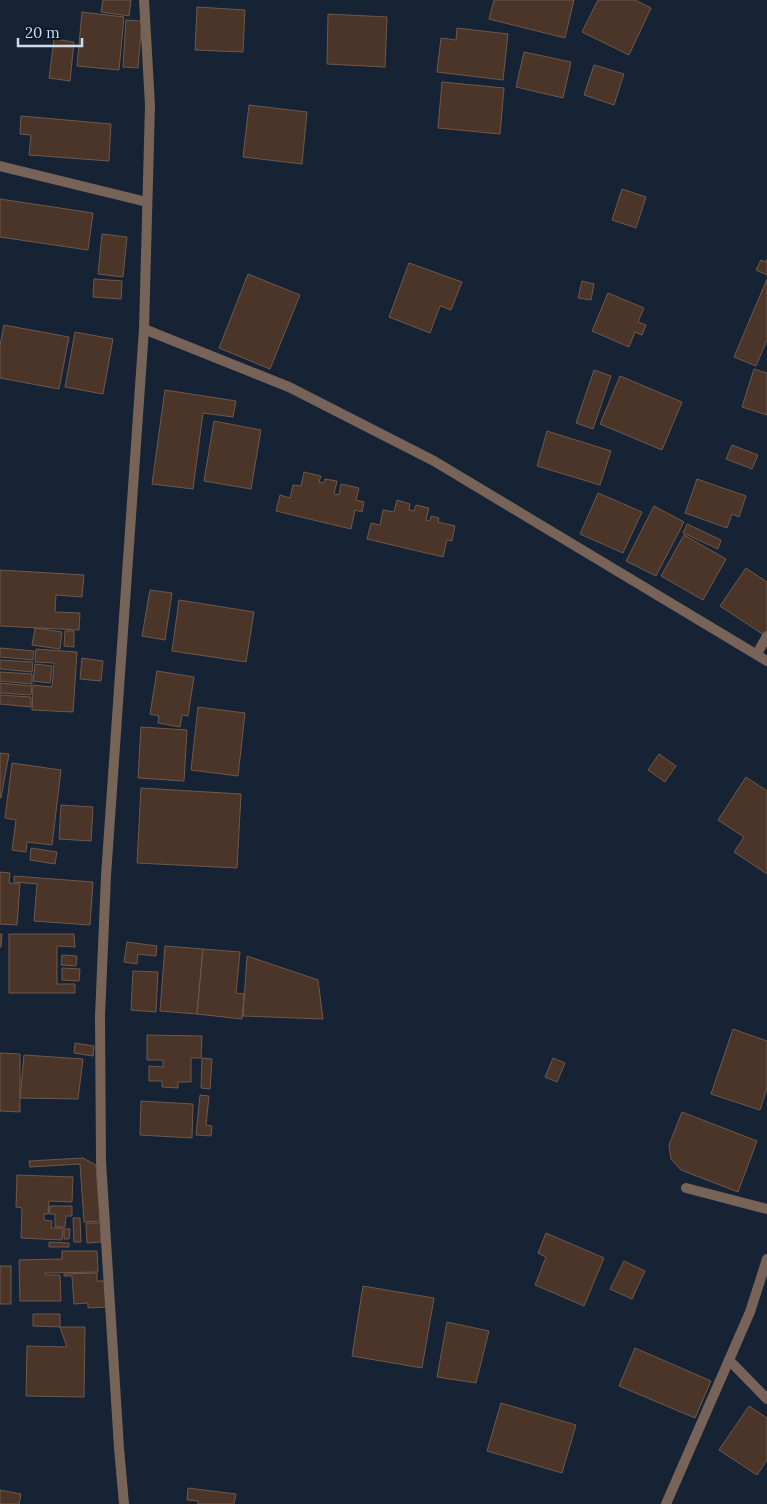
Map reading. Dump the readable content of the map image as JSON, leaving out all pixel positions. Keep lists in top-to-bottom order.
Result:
{
  "scale_bar": "20 m"
}
